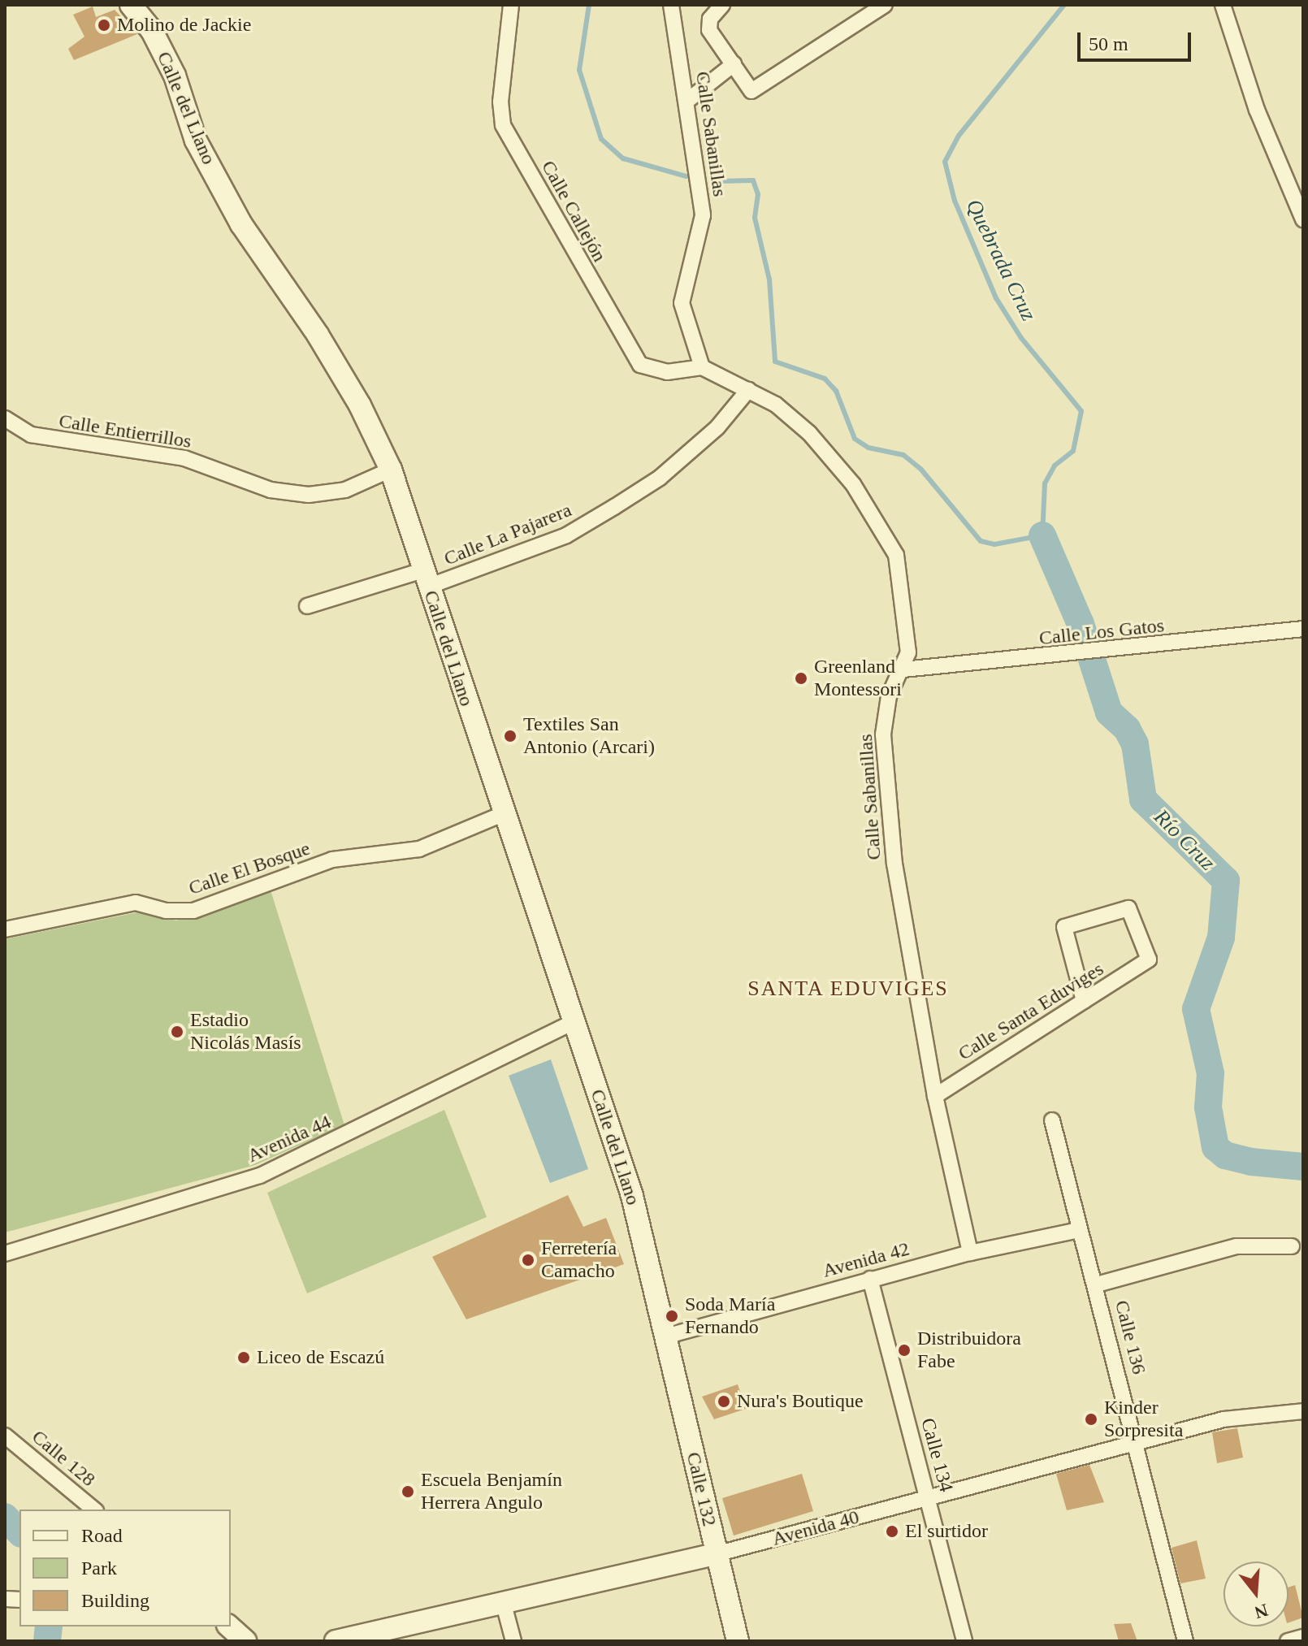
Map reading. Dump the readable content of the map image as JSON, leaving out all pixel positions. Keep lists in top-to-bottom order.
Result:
{
  "streets": {
    "main road": ["Calle del Llano", "Calle 132", "Avenida 40"],
    "street": [
      "Calle Sabanillas",
      "Calle Callejón",
      "Calle Entierrillos",
      "Calle La Pajarera",
      "Calle Los Gatos",
      "Calle El Bosque",
      "Calle Santa Eduviges",
      "Avenida 44",
      "Avenida 42",
      "Calle 136",
      "Calle 134",
      "Calle 128"
    ]
  },
  "crossings": [
    ["Calle del Llano", "Calle Entierrillos"],
    ["Calle del Llano", "Calle La Pajarera"],
    ["Calle del Llano", "Calle El Bosque"],
    ["Calle del Llano", "Avenida 44"],
    ["Calle del Llano", "Avenida 42"],
    ["Calle del Llano", "Calle 132"],
    ["Calle Sabanillas", "Calle Callejón"],
    ["Calle Sabanillas", "Calle La Pajarera"],
    ["Calle Sabanillas", "Calle Los Gatos"],
    ["Calle Sabanillas", "Calle Santa Eduviges"],
    ["Calle Sabanillas", "Avenida 42"],
    ["Avenida 42", "Calle 136"],
    ["Avenida 42", "Calle 134"],
    ["Avenida 42", "Calle 132"],
    ["Calle 136", "Avenida 40"],
    ["Calle 134", "Avenida 40"],
    ["Calle 132", "Avenida 40"]
  ],
  "districts": ["SANTA EDUVIGES"],
  "water": ["Quebrada Cruz", "Río Cruz"],
  "places": [
    "Molino de Jackie",
    "Greenland Montessori",
    "Textiles San Antonio (Arcari)",
    "Estadio Nicolás Masís",
    "Ferretería Camacho",
    "Soda María Fernando",
    "Distribuidora Fabe",
    "Liceo de Escazú",
    "Nura's Boutique",
    "Kinder Sorpresita",
    "Escuela Benjamín Herrera Angulo",
    "El surtidor"
  ],
  "legend": ["Road", "Park", "Building"],
  "scale_bar": "50 m",
  "north": "bottom"
}
